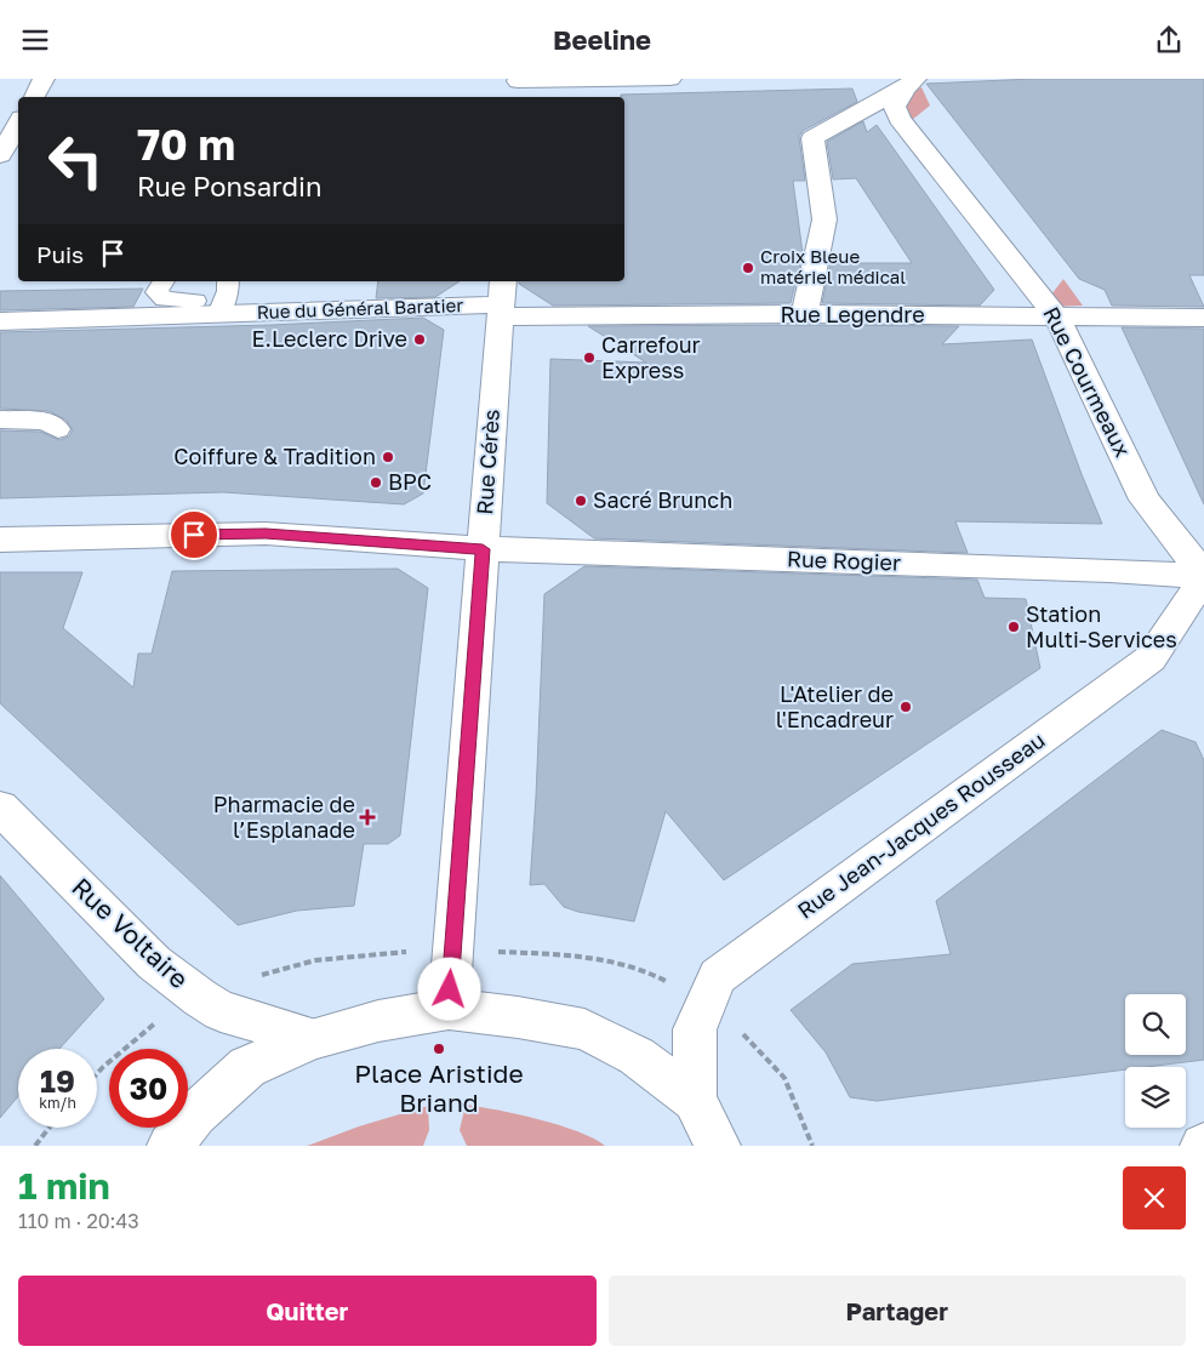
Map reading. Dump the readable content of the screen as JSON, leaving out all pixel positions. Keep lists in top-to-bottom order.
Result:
{
  "streets": {
    "street": [
      "Rue du Général Baratier",
      "Rue Legendre",
      "Rue Courmeaux",
      "Rue Cérès",
      "Rue Rogier",
      "Rue Jean-Jacques Rousseau",
      "Rue Voltaire"
    ]
  },
  "crossings": [
    ["Rue du Général Baratier", "Rue Legendre"],
    ["Rue du Général Baratier", "Rue Cérès"],
    ["Rue Legendre", "Rue Courmeaux"],
    ["Rue Legendre", "Rue Cérès"],
    ["Rue Courmeaux", "Rue Rogier"],
    ["Rue Courmeaux", "Rue Jean-Jacques Rousseau"],
    ["Rue Cérès", "Rue Rogier"],
    ["Rue Rogier", "Rue Jean-Jacques Rousseau"]
  ],
  "places": {
    "other": [
      "Croix Bleue matériel médical",
      "E.Leclerc Drive",
      "Carrefour Express",
      "Coiffure & Tradition",
      "BPC",
      "Sacré Brunch",
      "Station Multi-Services",
      "L'Atelier de l'Encadreur",
      "Place Aristide Briand"
    ],
    "health": ["Pharmacie de l’Esplanade"]
  },
  "page": {
    "header": "Beeline",
    "turn": ["70 m", "Rue Ponsardin"],
    "then": "Puis",
    "speed": "19 km/h",
    "limit": "30",
    "heading": ["1 min", "110 m · 20:43"],
    "buttons": ["Quitter", "Partager"]
  }
}
